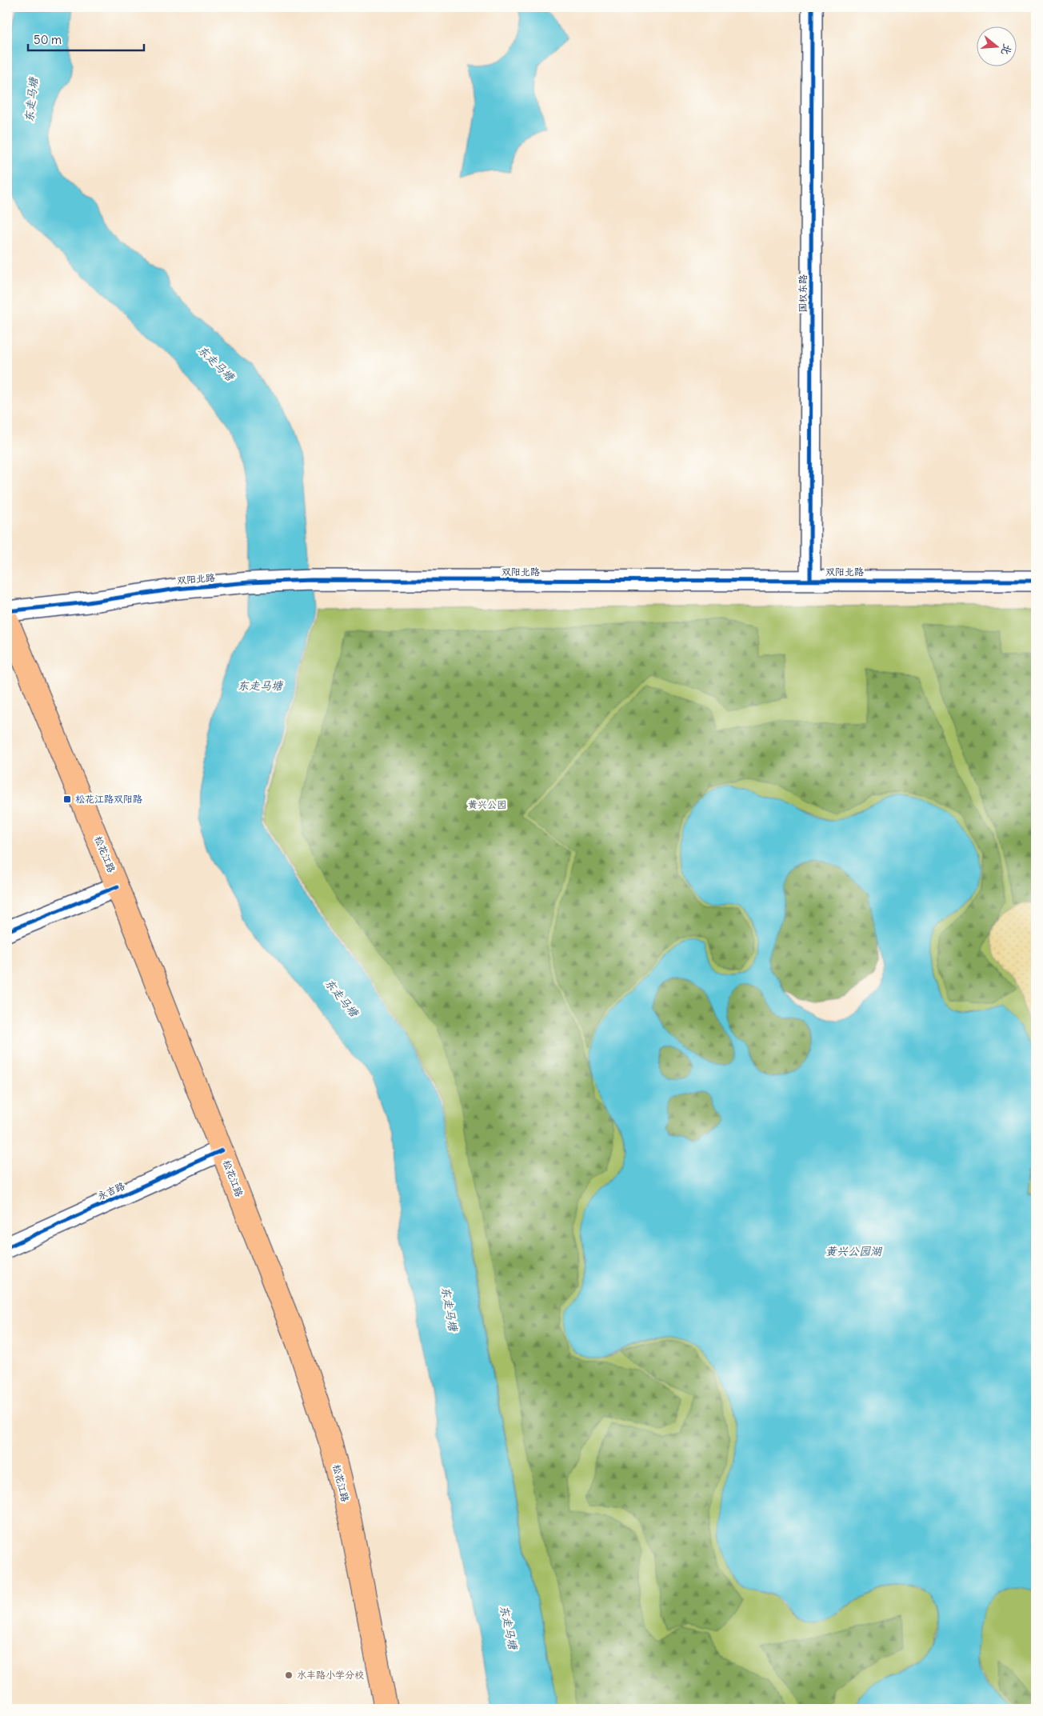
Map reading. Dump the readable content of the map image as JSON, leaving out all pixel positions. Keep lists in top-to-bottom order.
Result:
{
  "streets": {
    "main road": ["松花江路"],
    "street": ["国权东路", "双阳北路", "永吉路"]
  },
  "crossings": [
    ["国权东路", "双阳北路"],
    ["松花江路", "永吉路"]
  ],
  "water": ["东走马塘", "黄兴公园湖"],
  "parks": ["黄兴公园"],
  "places": {
    "transit": ["松花江路双阳路"],
    "other": ["水丰路小学分校"]
  },
  "scale_bar": "50 m",
  "north": "right"
}
